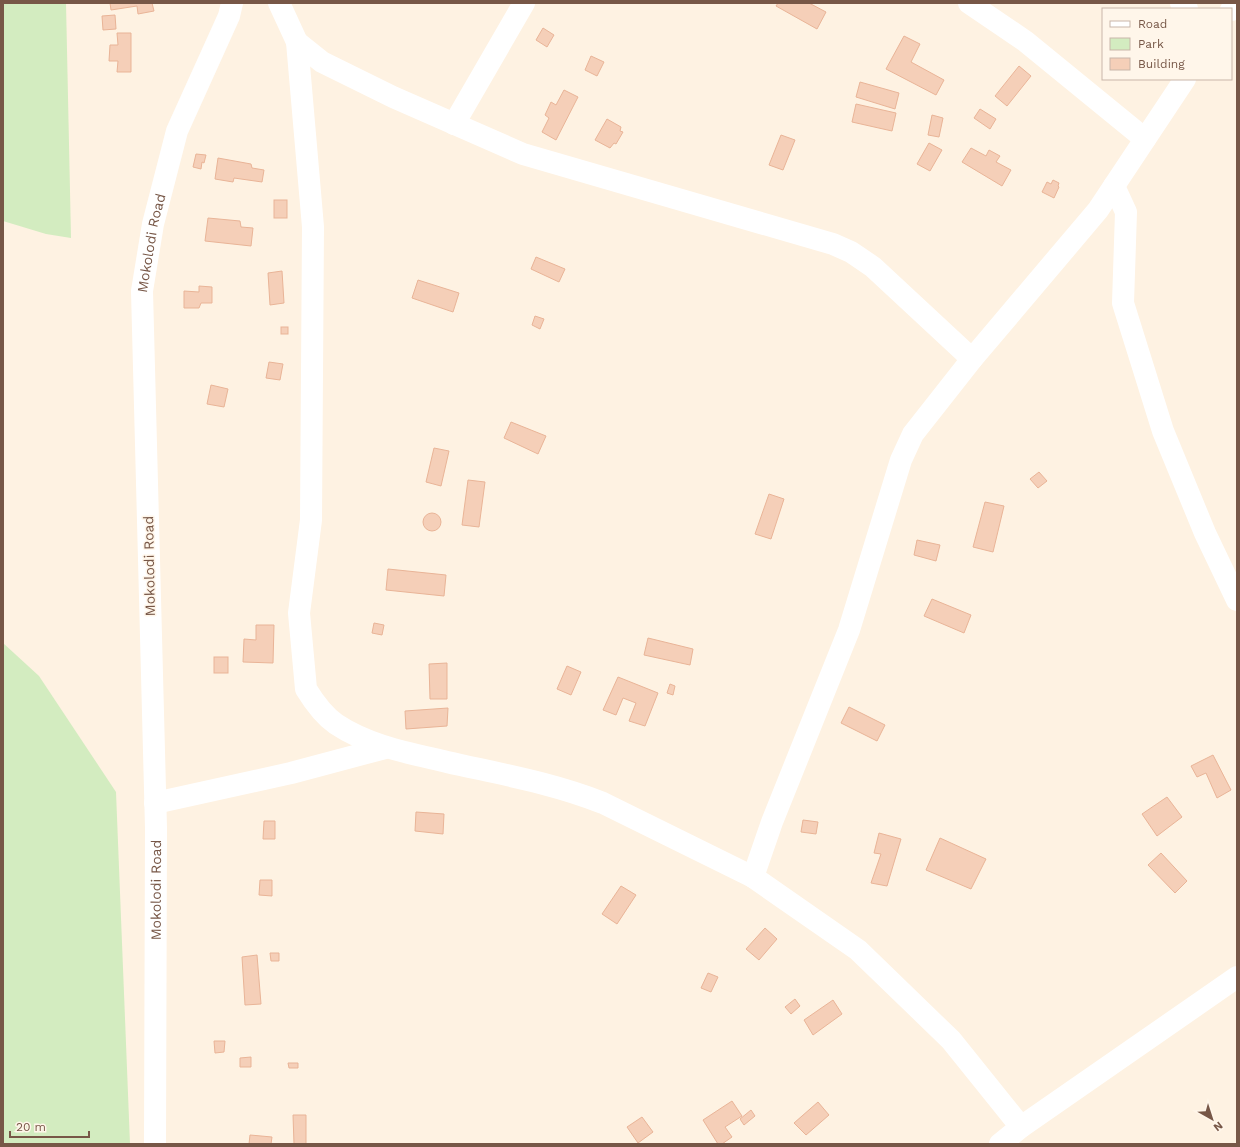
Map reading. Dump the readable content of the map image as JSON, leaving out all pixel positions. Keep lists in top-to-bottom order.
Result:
{
  "streets": {
    "street": ["Mokolodi Road"]
  },
  "legend": ["Road", "Park", "Building"],
  "scale_bar": "20 m",
  "north": "bottom right"
}
